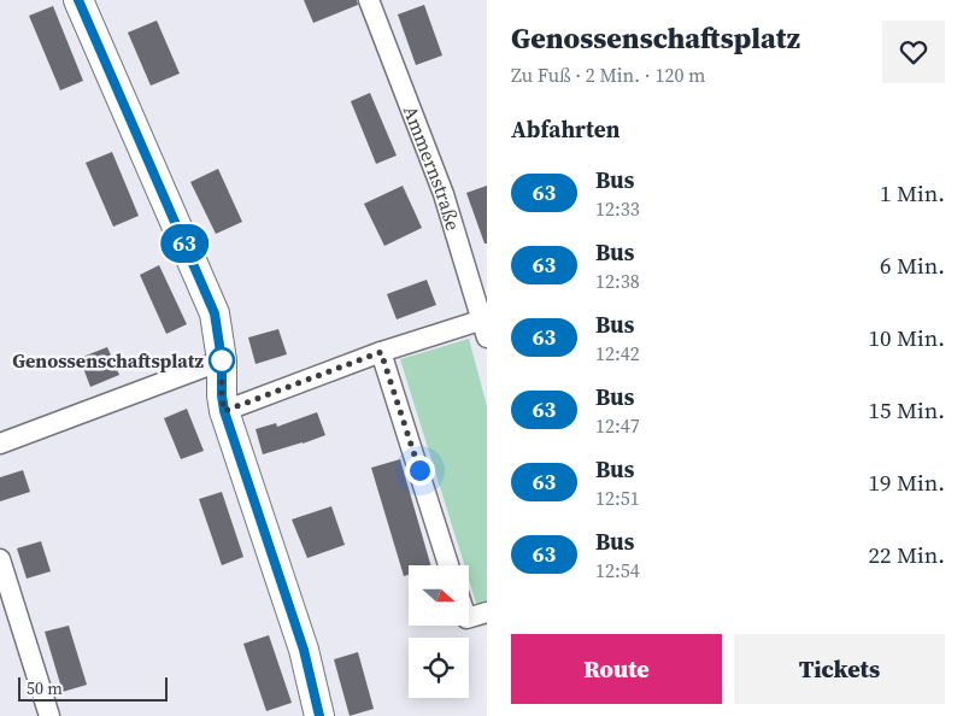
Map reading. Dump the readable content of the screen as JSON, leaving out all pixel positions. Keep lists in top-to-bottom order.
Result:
{
  "streets": {
    "street": ["Ammernstraße"]
  },
  "places": ["Genossenschaftsplatz"],
  "lines": ["bus line 63"],
  "scale_bar": "50 m",
  "north": "right",
  "page": {
    "on_map": "63",
    "heading": [
      ["Genossenschaftsplatz", "Zu Fuß · 2 Min. · 120 m"],
      "Abfahrten"
    ],
    "list": [
      {
        "mark": "63",
        "name": "Bus",
        "note": "12:33",
        "value": "1 Min."
      },
      {
        "mark": "63",
        "name": "Bus",
        "note": "12:38",
        "value": "6 Min."
      },
      {
        "mark": "63",
        "name": "Bus",
        "note": "12:42",
        "value": "10 Min."
      },
      {
        "mark": "63",
        "name": "Bus",
        "note": "12:47",
        "value": "15 Min."
      },
      {
        "mark": "63",
        "name": "Bus",
        "note": "12:51",
        "value": "19 Min."
      },
      {
        "mark": "63",
        "name": "Bus",
        "note": "12:54",
        "value": "22 Min."
      }
    ],
    "buttons": ["Route", "Tickets"],
    "scale": "50 m"
  }
}
